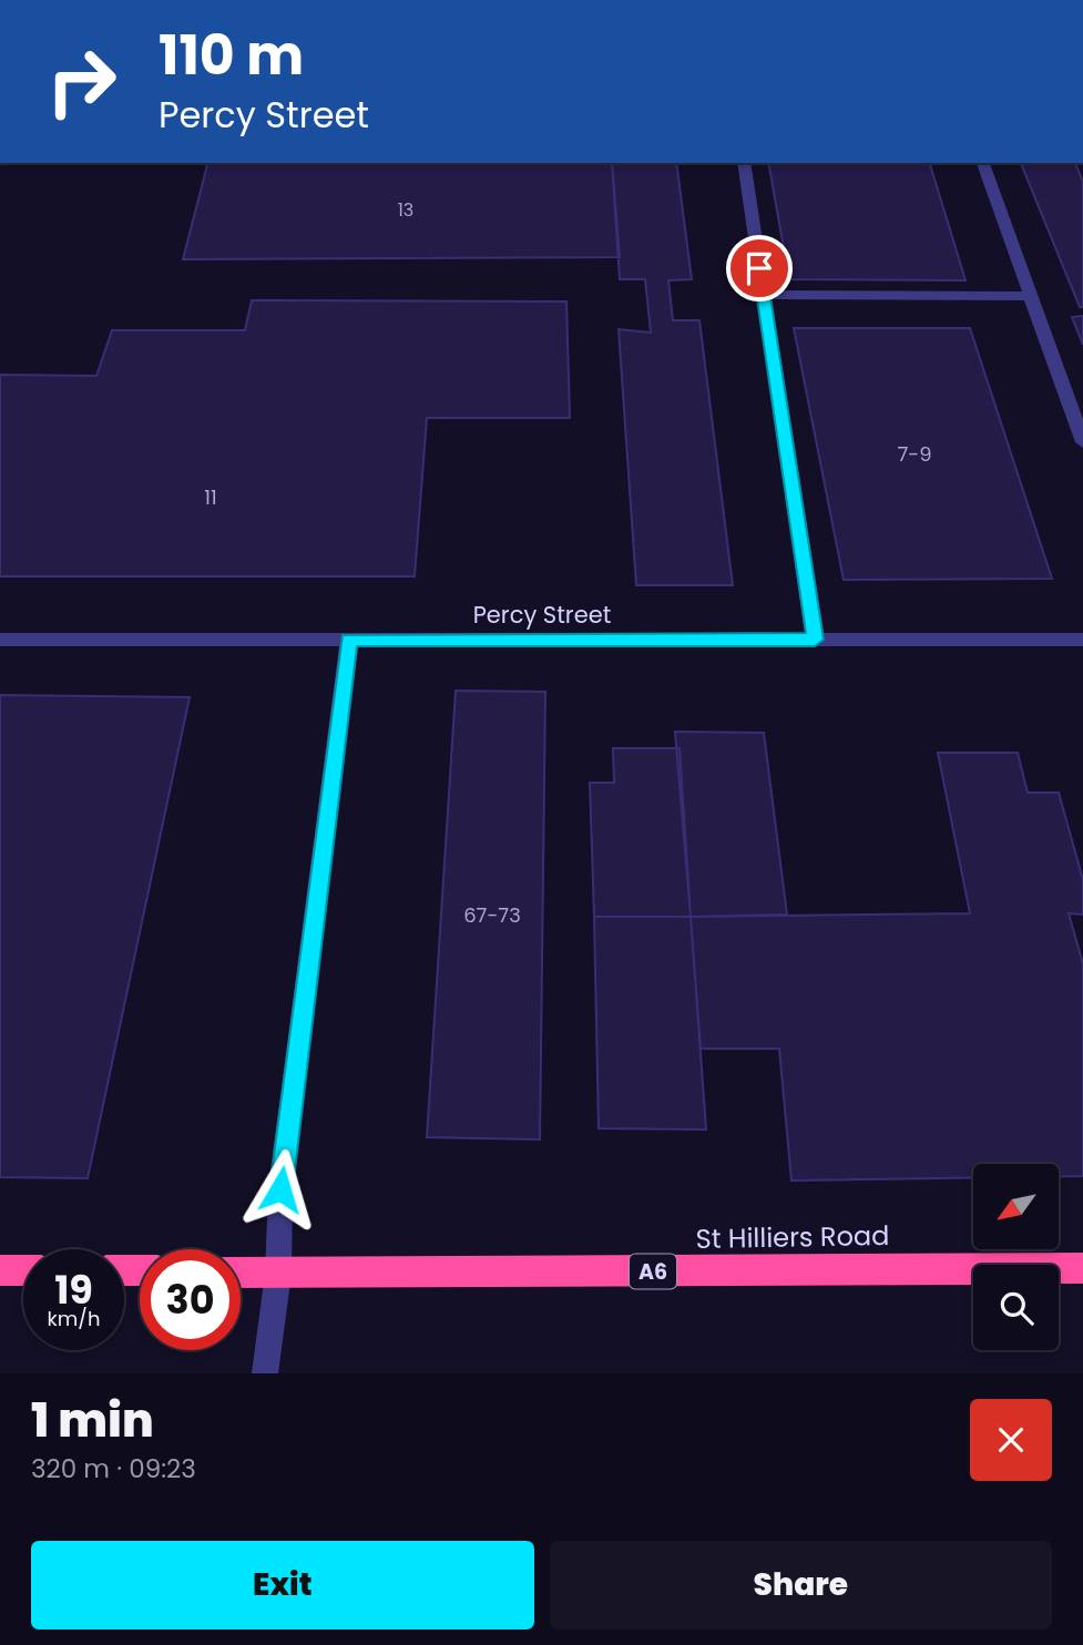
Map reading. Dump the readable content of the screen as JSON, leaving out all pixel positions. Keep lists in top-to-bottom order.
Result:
{
  "streets": {
    "highway": ["St Hilliers Road", "A6"],
    "street": ["Percy Street"]
  },
  "house_numbers": [
    "13",
    "7-9",
    "11",
    "67-73"
  ],
  "north": "bottom left",
  "page": {
    "turn": ["110 m", "Percy Street"],
    "speed": "19 km/h",
    "limit": "30",
    "heading": ["1 min", "320 m · 09:23"],
    "buttons": ["Exit", "Share"]
  }
}
